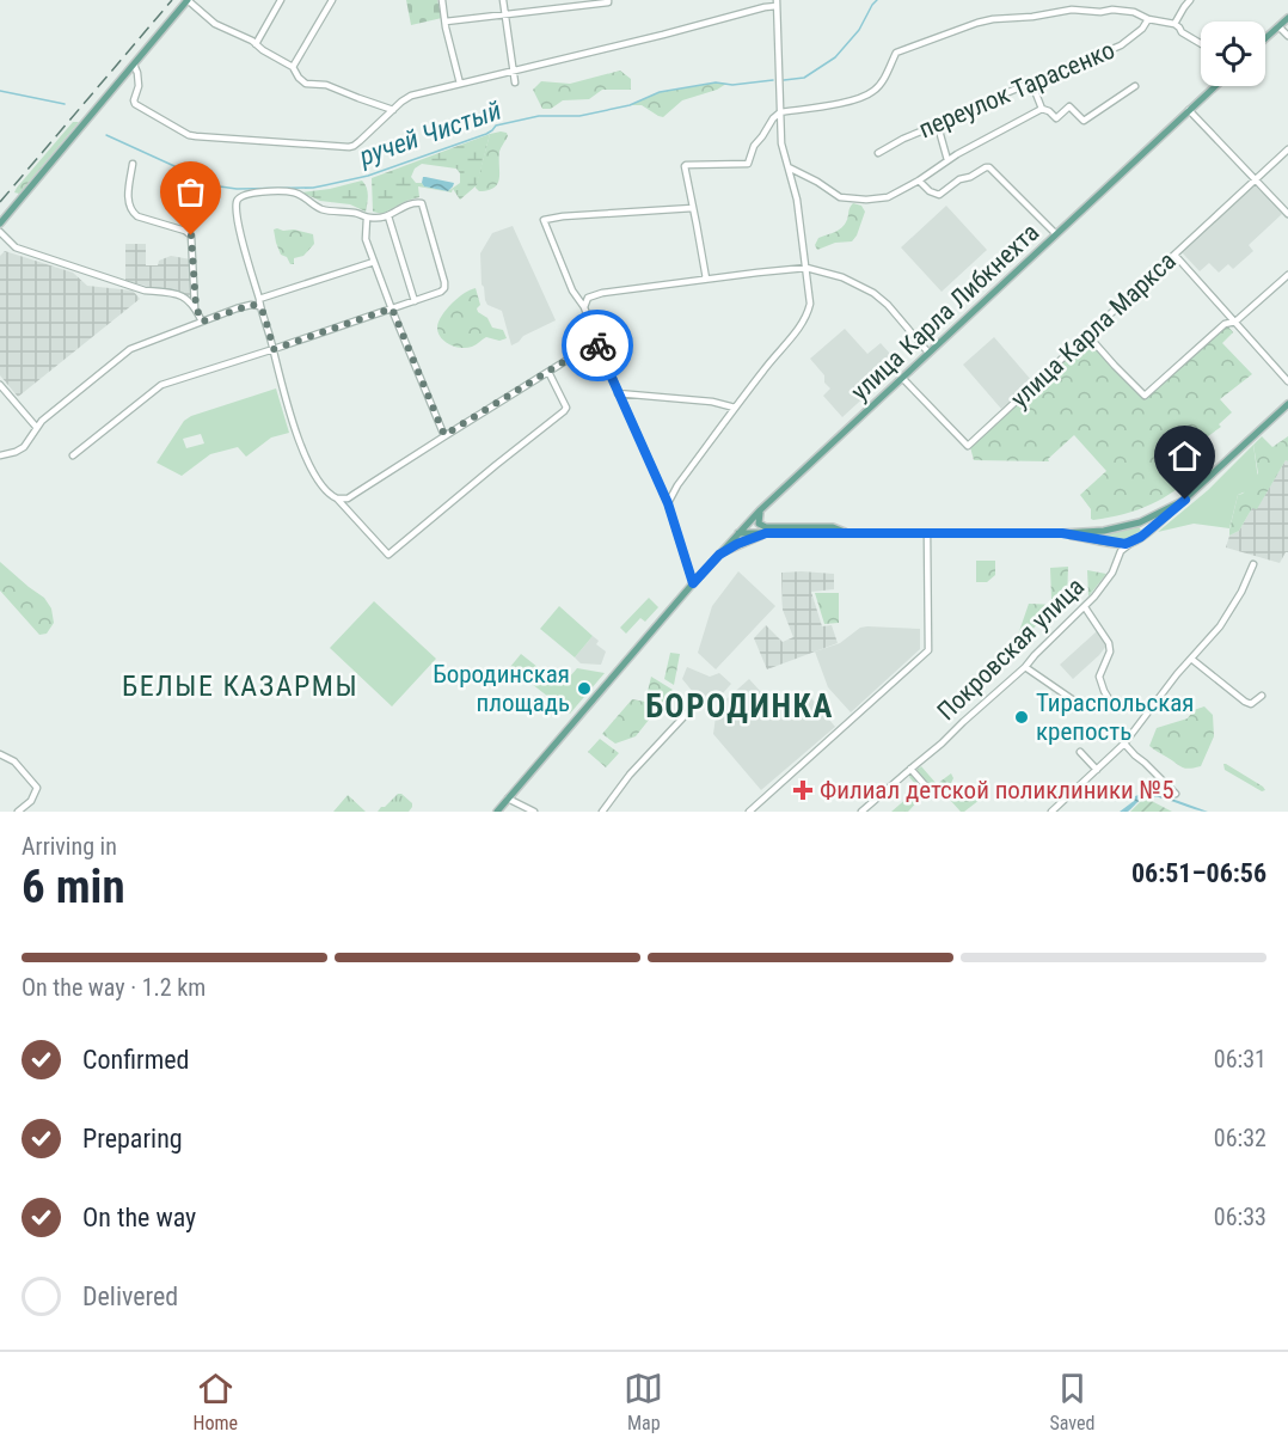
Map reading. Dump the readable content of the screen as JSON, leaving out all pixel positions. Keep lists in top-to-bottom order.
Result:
{
  "streets": {
    "main road": ["улица Карла Либкнехта", "Покровская улица"],
    "street": ["переулок Тарасенко", "улица Карла Маркса"]
  },
  "crossings": [
    ["улица Карла Либкнехта", "улица Карла Маркса"]
  ],
  "districts": ["БЕЛЫЕ КАЗАРМЫ", "БОРОДИНКА"],
  "water": ["ручей Чистый"],
  "places": {
    "other": ["Бородинская площадь", "Тираспольская крепость"],
    "health": ["Филиал детской поликлиники №5"]
  },
  "page": {
    "heading": ["6 min", "Arriving in", "06:51–06:56"],
    "bar": "On the way · 1.2 km",
    "list": [
      ["Confirmed", "06:31"],
      ["Preparing", "06:32"],
      ["On the way", "06:33"],
      "Delivered"
    ],
    "tabs": ["Home", "Map", "Saved"]
  }
}
